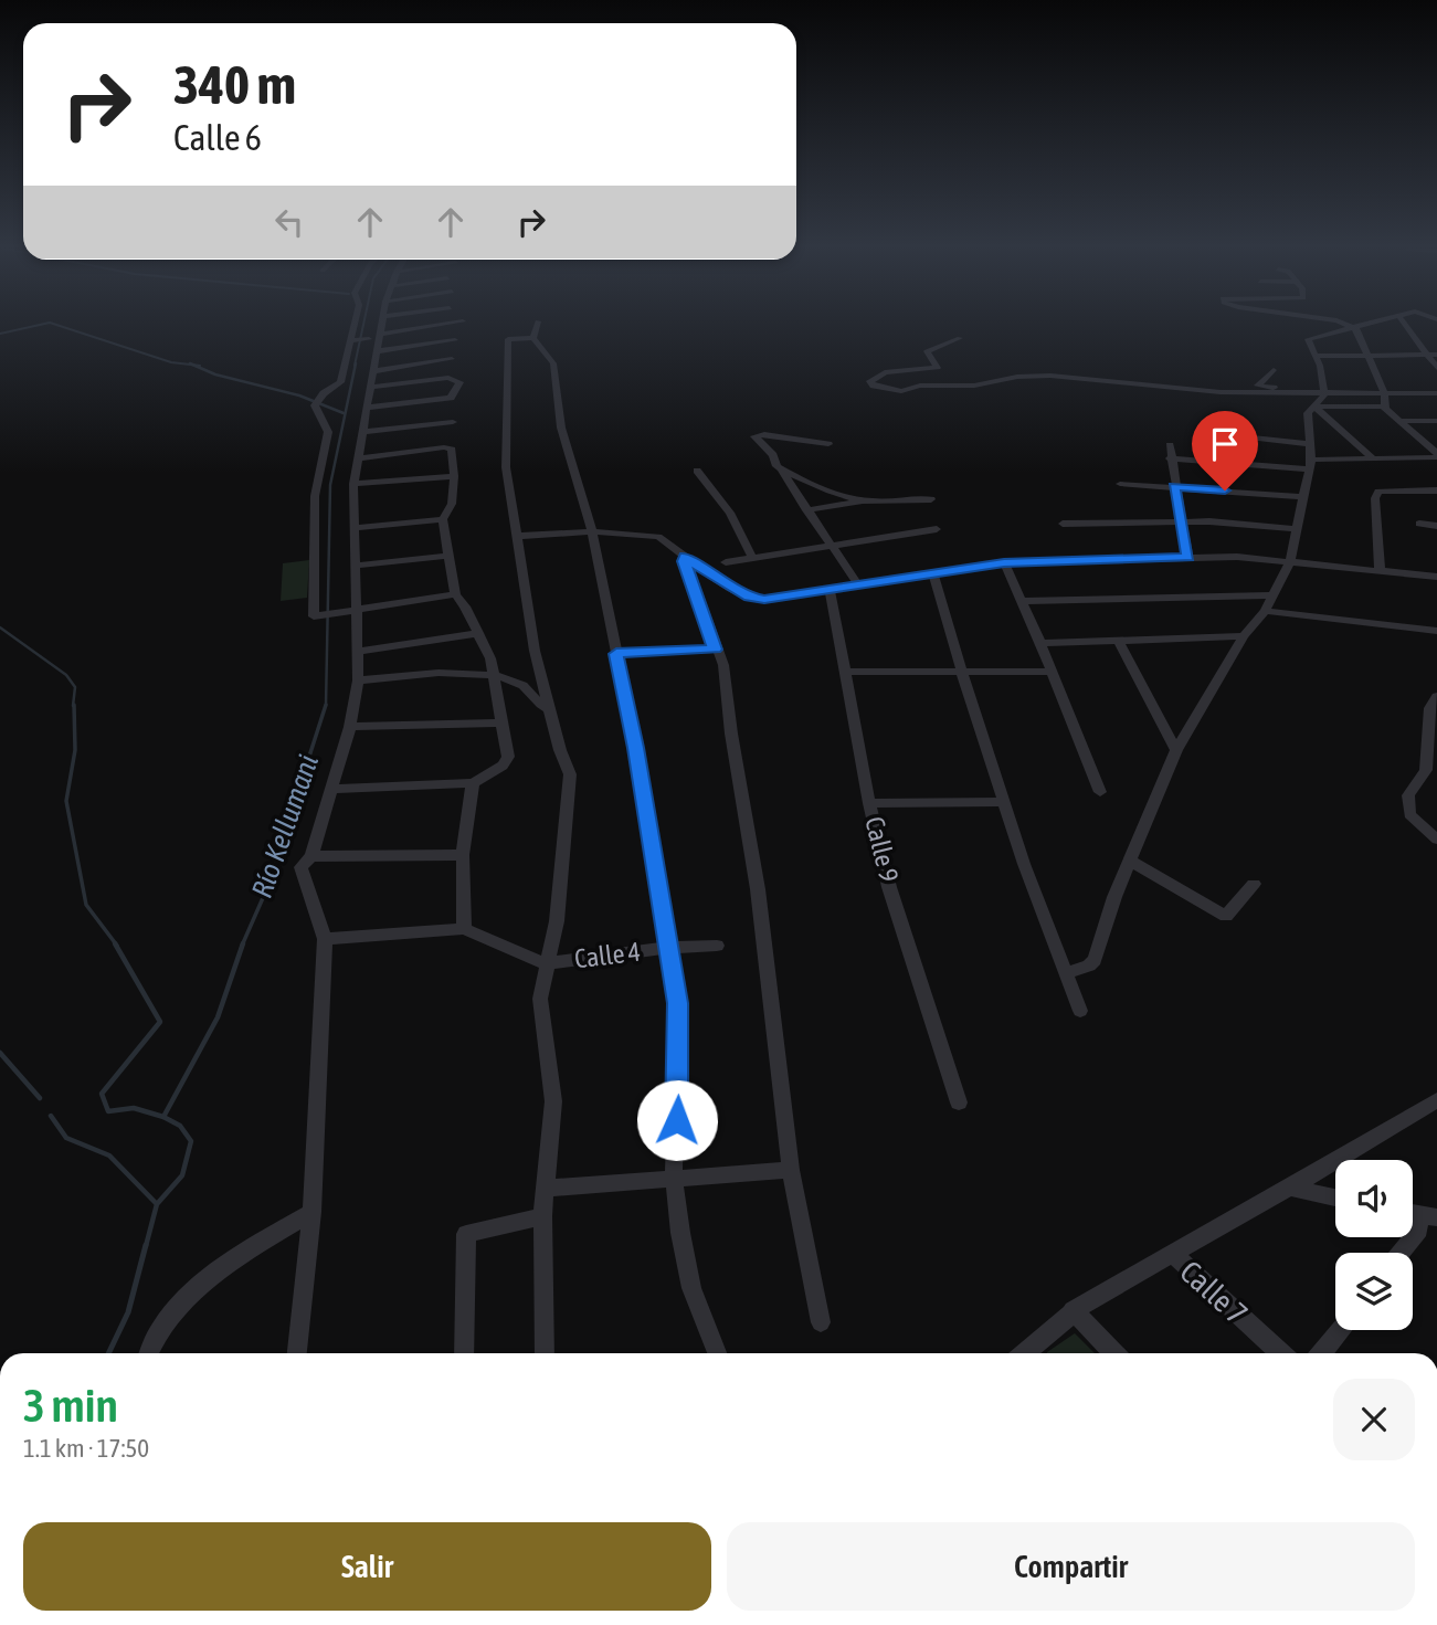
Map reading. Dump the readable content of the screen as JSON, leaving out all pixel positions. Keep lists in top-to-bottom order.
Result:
{
  "streets": {
    "street": ["Calle 9", "Calle 4", "Calle 7"]
  },
  "water": ["Río Kellumani"],
  "page": {
    "turn": ["340 m", "Calle 6"],
    "heading": ["3 min", "1.1 km · 17:50"],
    "buttons": ["Salir", "Compartir"]
  }
}
